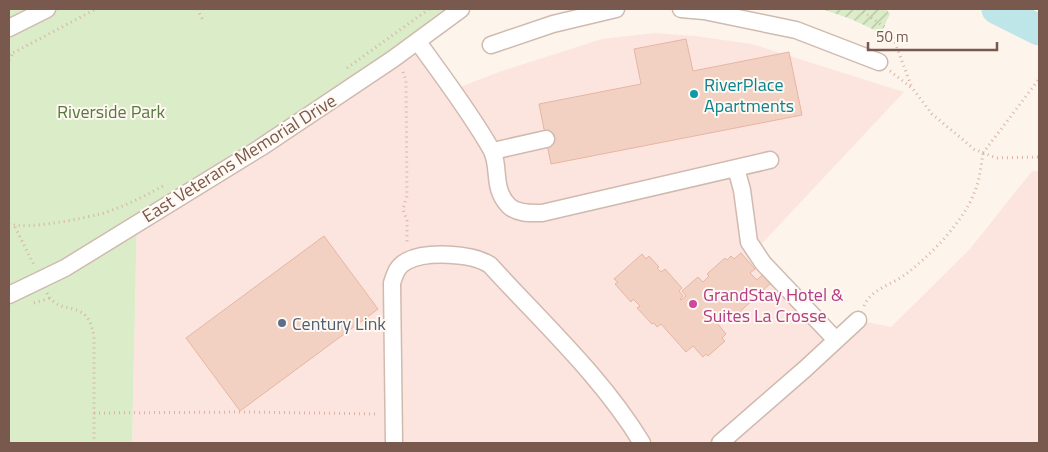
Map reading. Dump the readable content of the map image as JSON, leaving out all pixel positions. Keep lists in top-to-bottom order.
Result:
{
  "streets": {
    "street": ["East Veterans Memorial Drive"]
  },
  "parks": ["Riverside Park"],
  "places": ["RiverPlace Apartments", "GrandStay Hotel & Suites La Crosse", "Century Link"],
  "scale_bar": "50 m"
}
